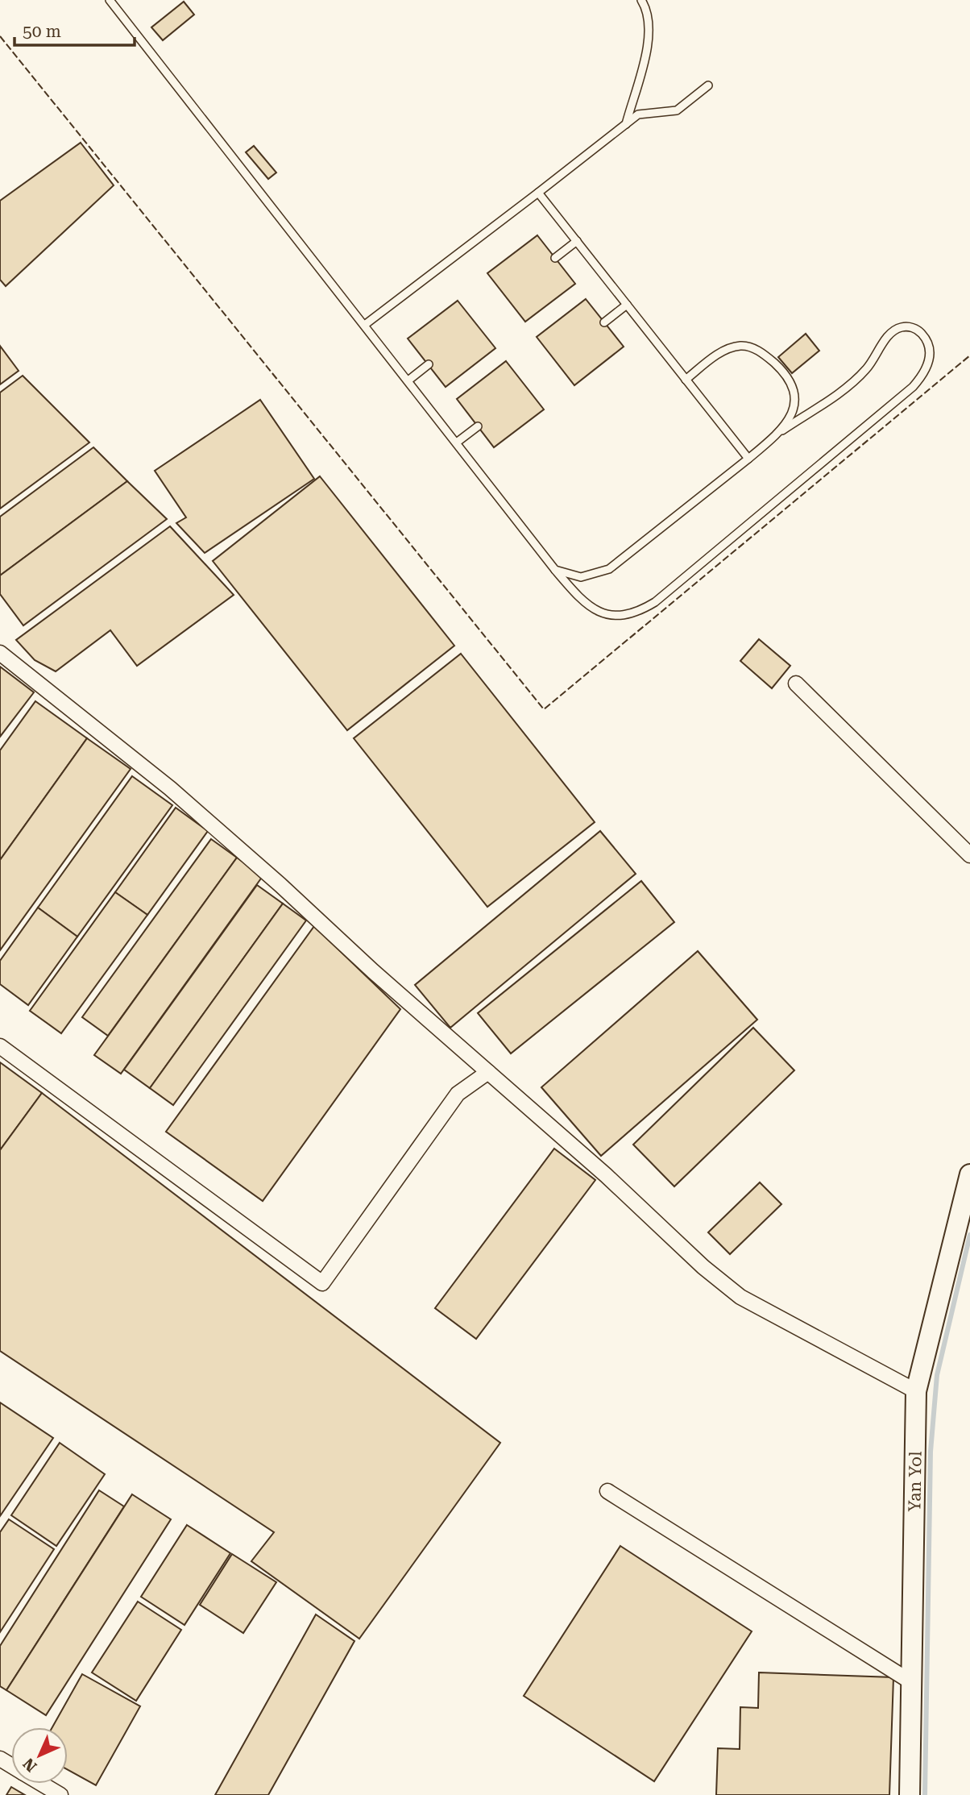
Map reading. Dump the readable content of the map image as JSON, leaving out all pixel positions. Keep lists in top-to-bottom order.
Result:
{
  "streets": {
    "street": ["Yan Yol"]
  },
  "scale_bar": "50 m",
  "north": "bottom left"
}
